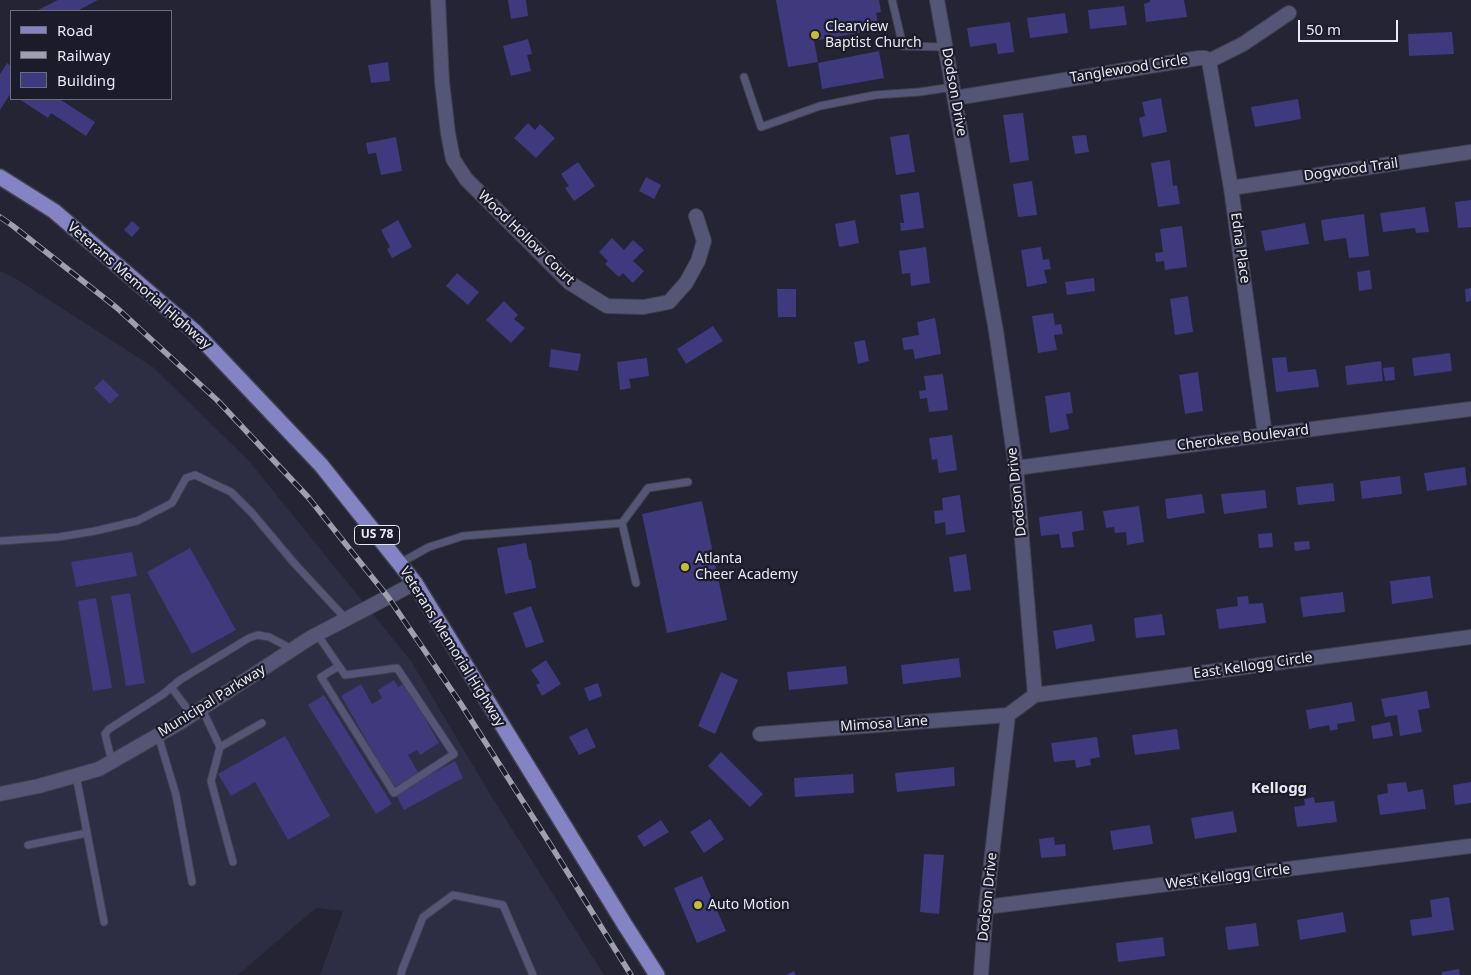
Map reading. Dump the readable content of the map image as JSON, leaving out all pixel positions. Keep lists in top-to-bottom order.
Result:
{
  "streets": {
    "main road": ["Veterans Memorial Highway", "US 78"],
    "street": [
      "Tanglewood Circle",
      "Dodson Drive",
      "Dogwood Trail",
      "Wood Hollow Court",
      "Edna Place",
      "Cherokee Boulevard",
      "East Kellogg Circle",
      "Municipal Parkway",
      "Mimosa Lane",
      "West Kellogg Circle"
    ]
  },
  "crossings": [
    ["Tanglewood Circle", "Dodson Drive"],
    ["Tanglewood Circle", "Edna Place"],
    ["Dodson Drive", "Cherokee Boulevard"],
    ["Dodson Drive", "East Kellogg Circle"],
    ["Dodson Drive", "Mimosa Lane"],
    ["Dodson Drive", "West Kellogg Circle"],
    ["Dogwood Trail", "Edna Place"],
    ["Edna Place", "Cherokee Boulevard"],
    ["Veterans Memorial Highway", "Municipal Parkway"]
  ],
  "districts": ["Kellogg"],
  "places": ["Clearview Baptist Church", "Atlanta Cheer Academy", "Auto Motion"],
  "legend": ["Road", "Railway", "Building"],
  "scale_bar": "50 m"
}
